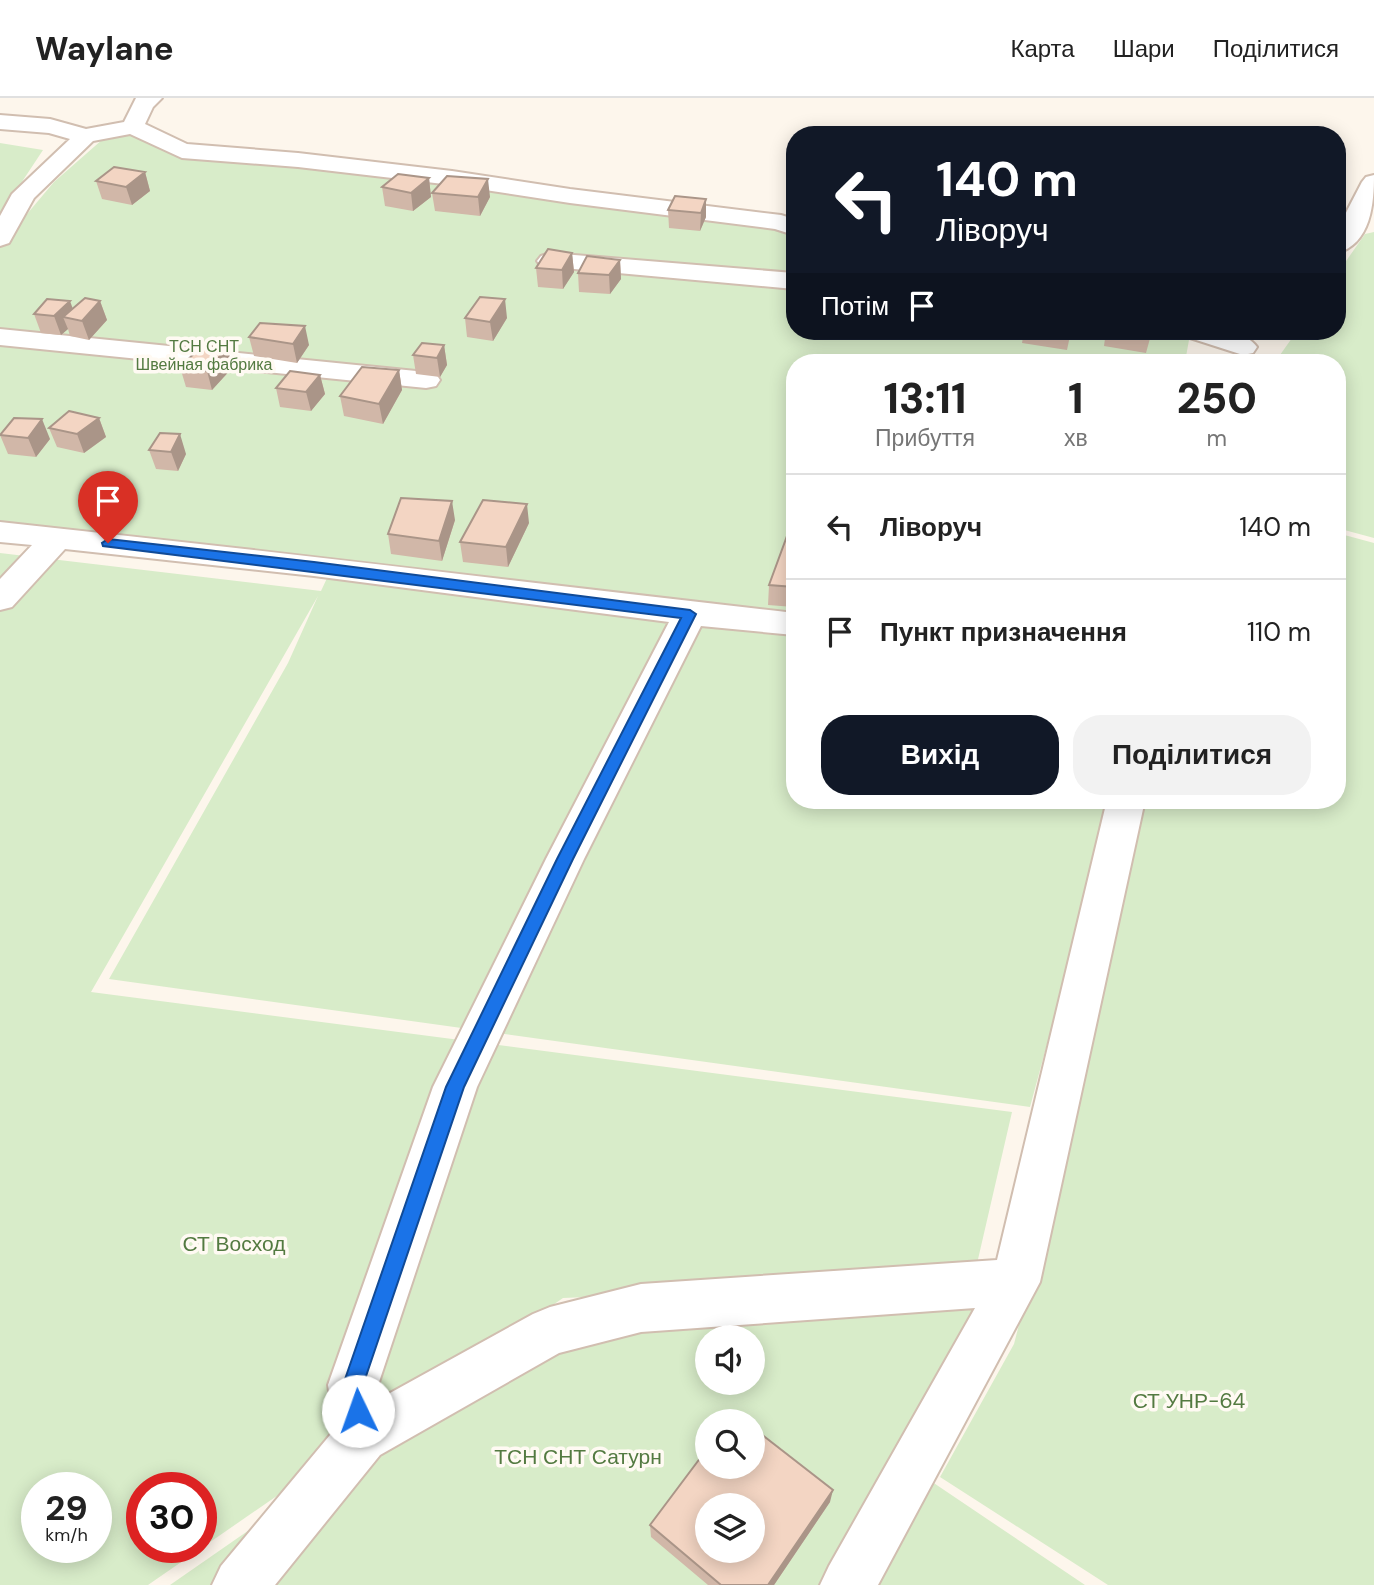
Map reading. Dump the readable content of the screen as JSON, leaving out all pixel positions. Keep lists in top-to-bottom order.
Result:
{
  "parks": [
    "ТСН СНТ Швейная фабрика",
    "СТ Восход",
    "СТ УНР-64",
    "ТСН СНТ Сатурн"
  ],
  "page": {
    "header": "Waylane",
    "nav": ["Карта", "Шари", "Поділитися"],
    "turn": ["140 m", "Ліворуч"],
    "then": "Потім",
    "eta": [
      "13:11",
      "Прибуття",
      "1",
      "хв",
      "250",
      "m"
    ],
    "list": [
      {
        "name": "Ліворуч",
        "value": "140 m"
      },
      {
        "name": "Пункт призначення",
        "value": "110 m"
      }
    ],
    "buttons": ["Вихід", "Поділитися"],
    "speed": "29 km/h",
    "limit": "30"
  }
}
